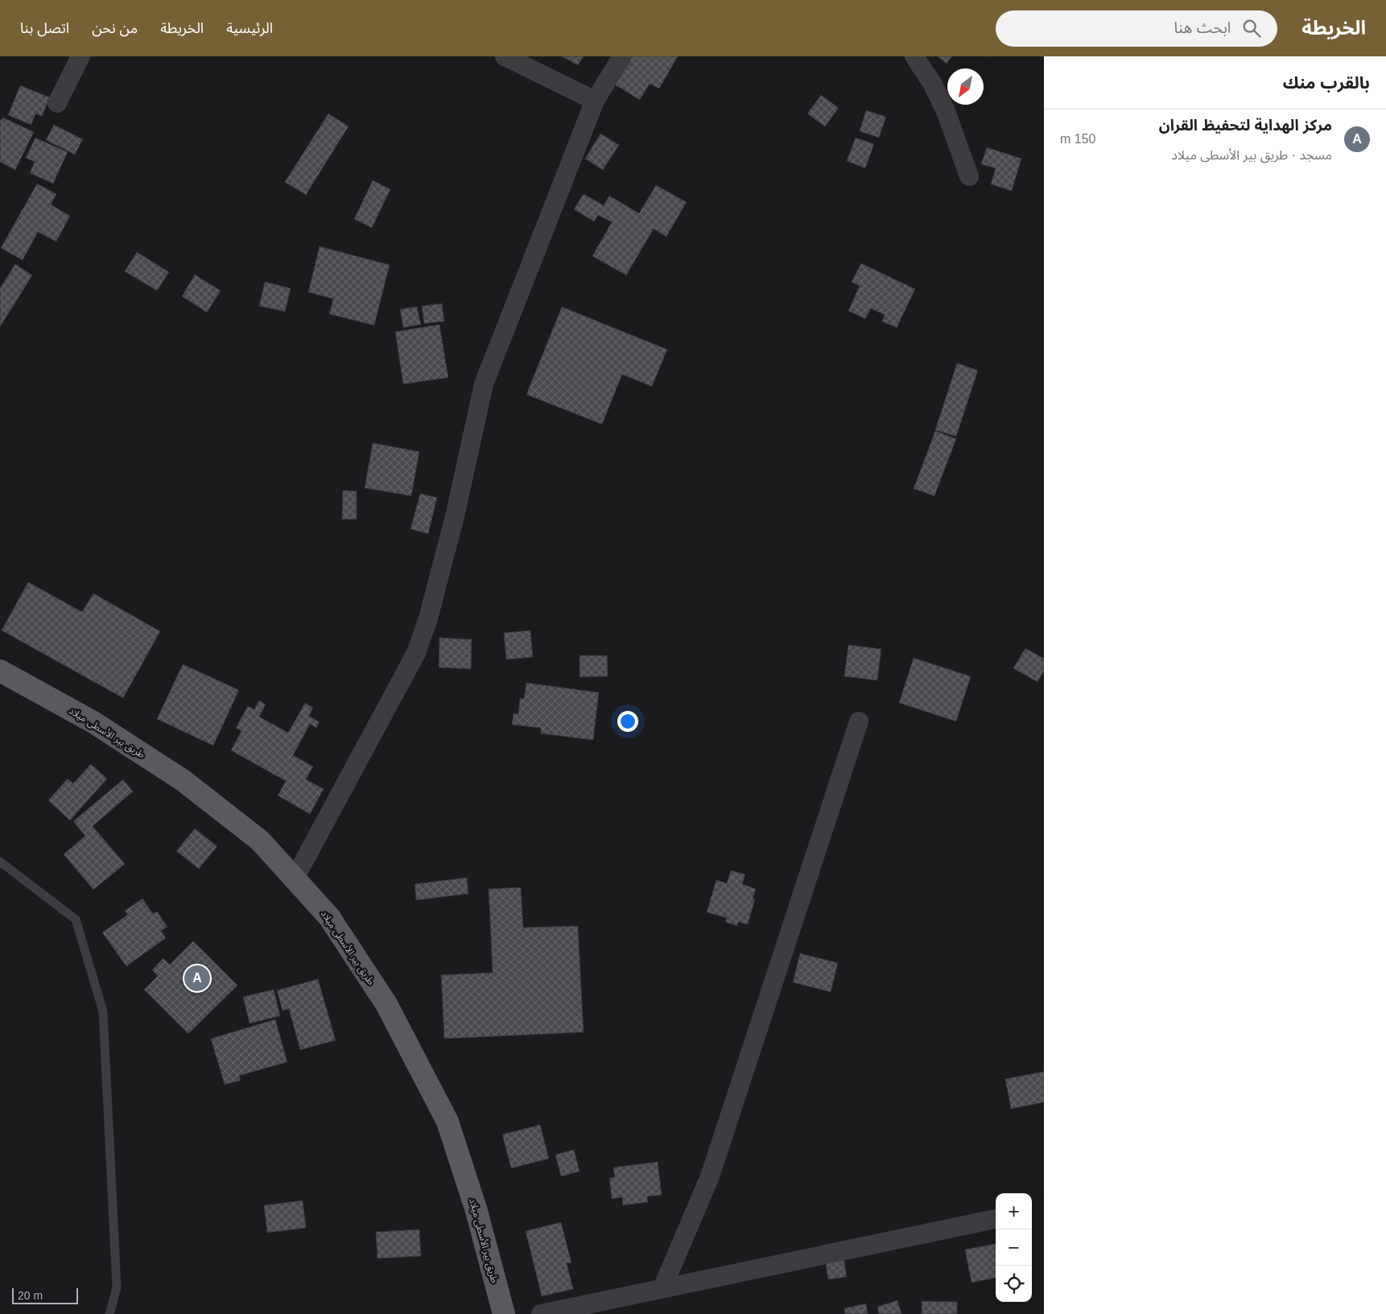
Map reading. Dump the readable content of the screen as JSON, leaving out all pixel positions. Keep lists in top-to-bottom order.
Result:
{
  "streets": {
    "main road": ["طريق بير الأسطى ميلاد"]
  },
  "scale_bar": "20 m",
  "north": "bottom left",
  "page": {
    "header": "الخريطة",
    "search": "ابحث هنا",
    "nav": [
      "الرئيسية",
      "الخريطة",
      "من نحن",
      "اتصل بنا"
    ],
    "heading": "بالقرب منك",
    "list": [
      {
        "mark": "A",
        "name": "مركز الهداية لتحفيظ القران",
        "note": "مسجد · طريق بير الأسطى ميلاد",
        "value": "150 m"
      }
    ],
    "pins": "A",
    "map_buttons": ["+", "−"],
    "scale": "20 m"
  }
}
